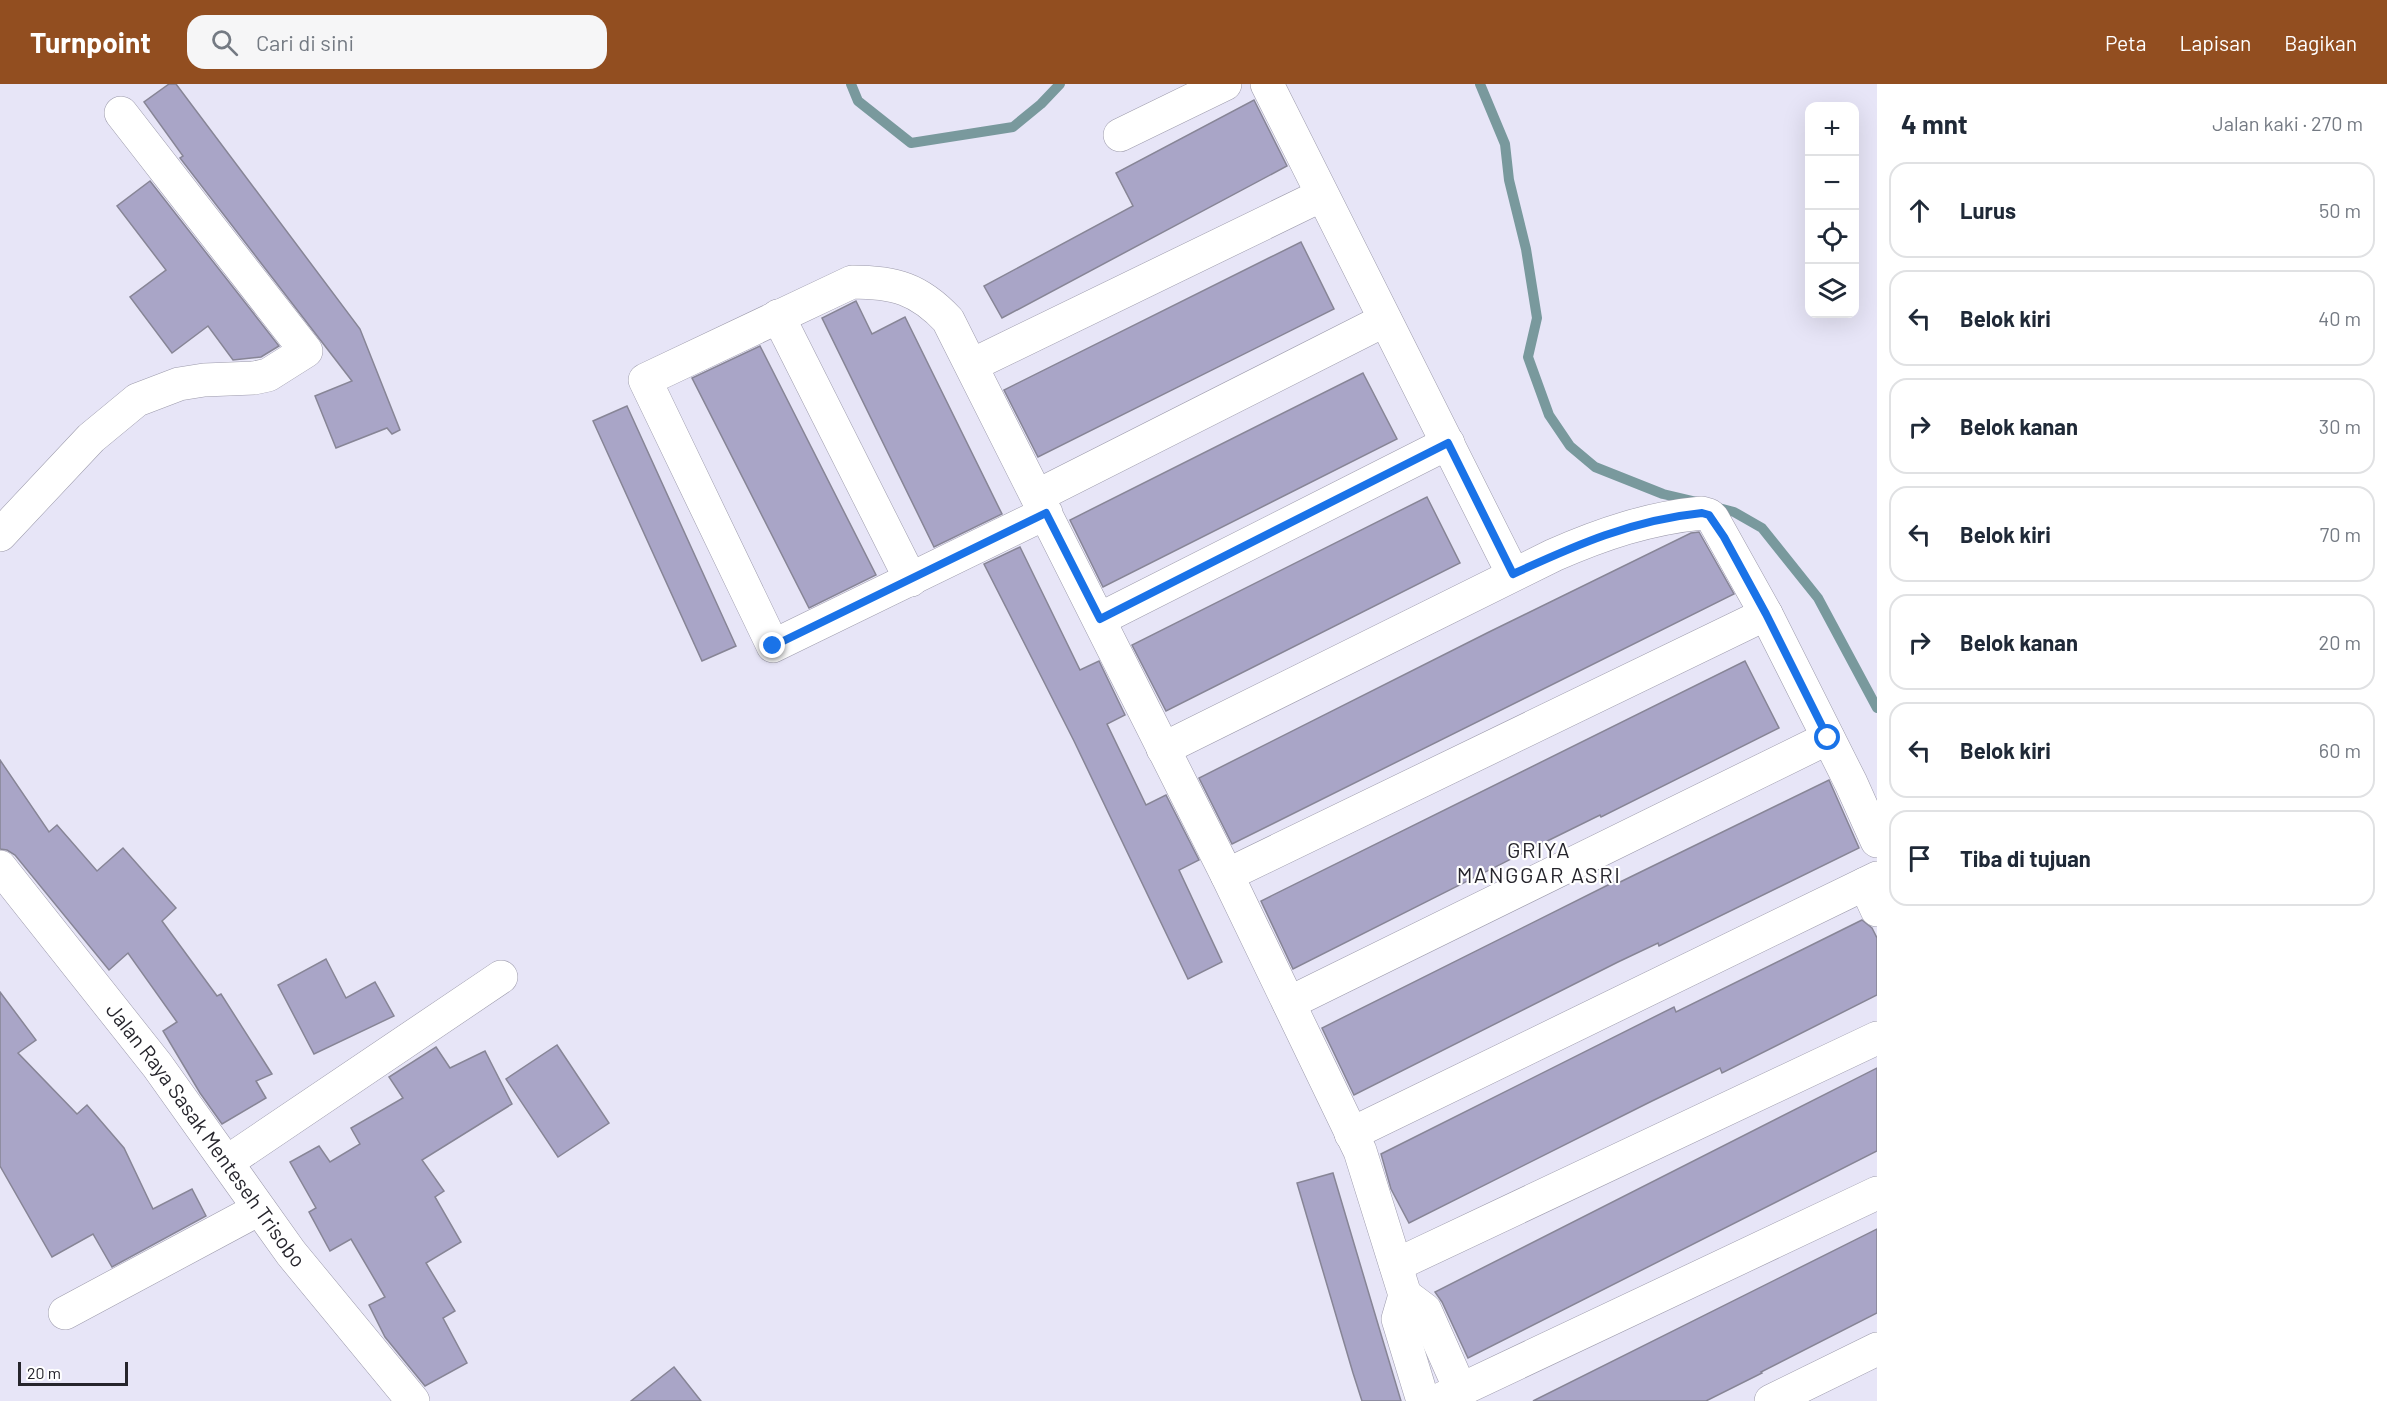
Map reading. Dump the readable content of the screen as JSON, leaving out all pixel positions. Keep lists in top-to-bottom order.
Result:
{
  "streets": {
    "street": ["Jalan Raya Sasak Menteseh Trisobo"]
  },
  "districts": ["GRIYA MANGGAR ASRI"],
  "scale_bar": "20 m",
  "page": {
    "header": "Turnpoint",
    "search": "Cari di sini",
    "nav": ["Peta", "Lapisan", "Bagikan"],
    "heading": ["4 mnt", "Jalan kaki · 270 m"],
    "map_buttons": ["+", "−"],
    "list": [
      ["Lurus", "50 m"],
      ["Belok kiri", "40 m"],
      ["Belok kanan", "30 m"],
      ["Belok kiri", "70 m"],
      ["Belok kanan", "20 m"],
      ["Belok kiri", "60 m"],
      "Tiba di tujuan"
    ],
    "scale": "20 m"
  }
}
